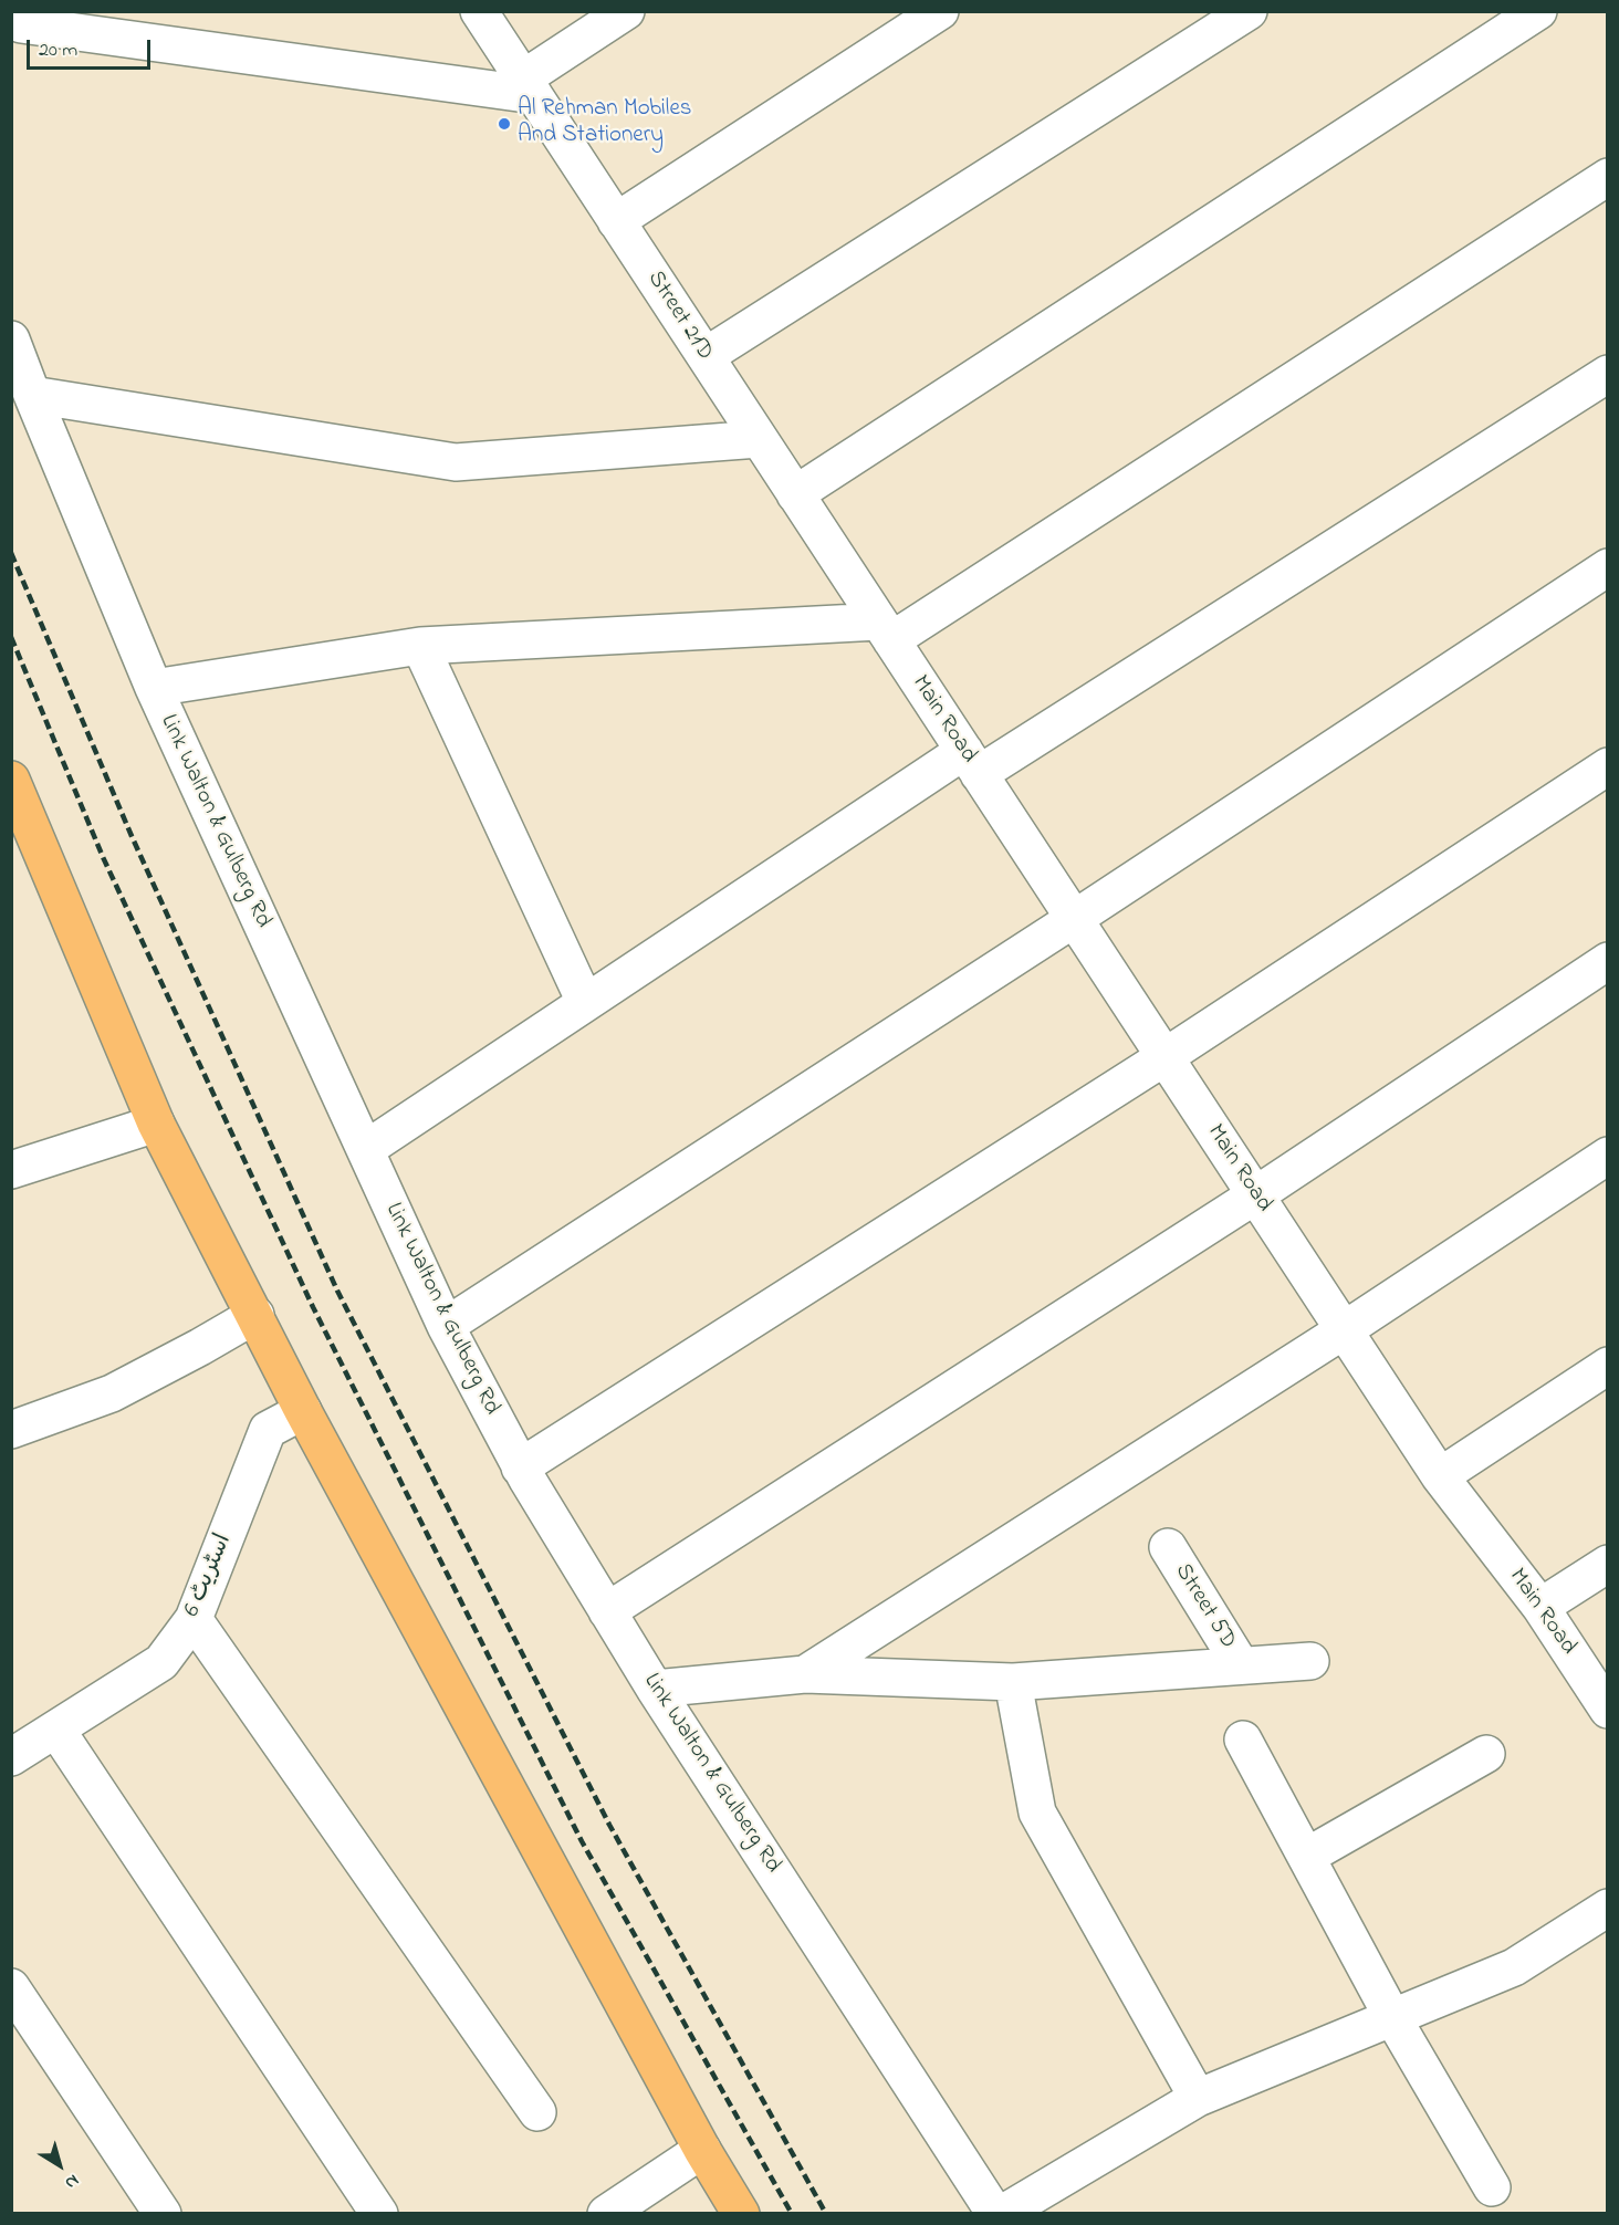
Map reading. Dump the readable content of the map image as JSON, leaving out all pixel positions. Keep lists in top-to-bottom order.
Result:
{
  "streets": {
    "street": [
      "Street 21D",
      "Main Road",
      "Link Walton & Gulberg Rd",
      "اسٹریٹ 6",
      "Street 5D"
    ]
  },
  "crossings": [
    ["Street 21D", "Main Road"]
  ],
  "places": ["Al Rehman Mobiles And Stationery"],
  "scale_bar": "20 m",
  "north": "bottom right"
}
